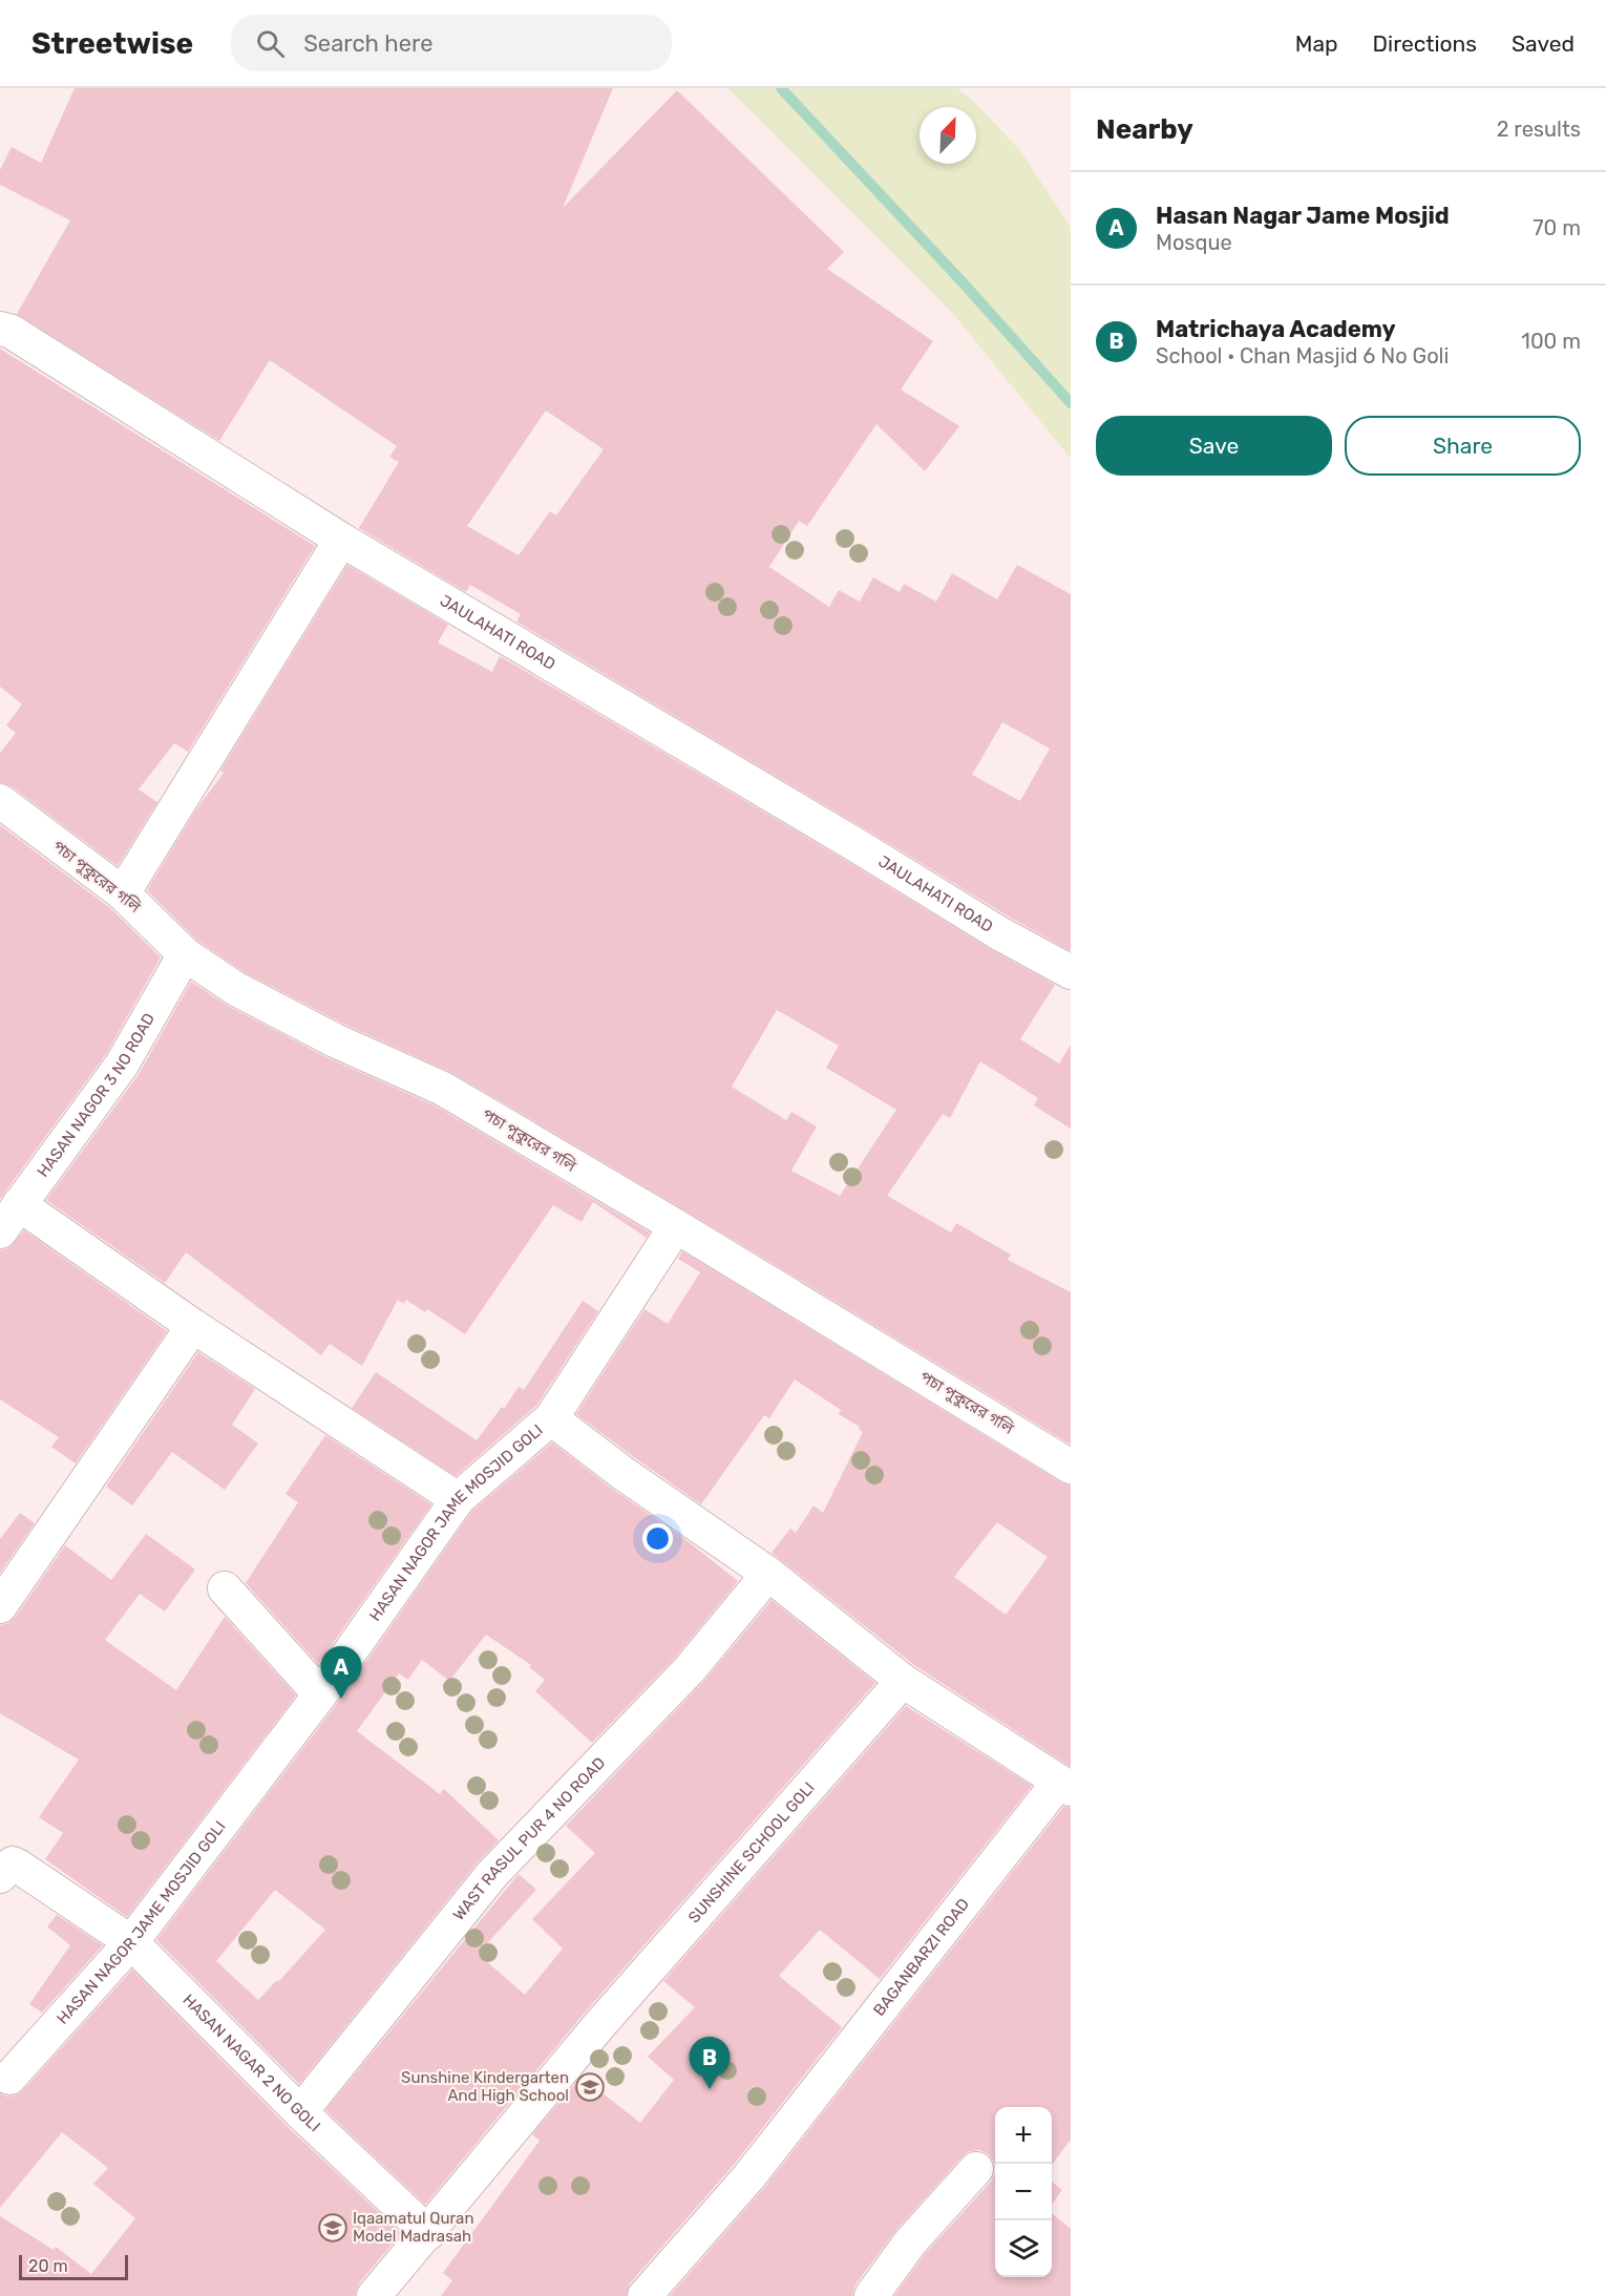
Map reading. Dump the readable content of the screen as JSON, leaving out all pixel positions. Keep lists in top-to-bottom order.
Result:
{
  "streets": {
    "street": [
      "JAULAHATI ROAD",
      "পচা পুকুরের গলি",
      "HASAN NAGOR 3 NO ROAD",
      "HASAN NAGOR JAME MOSJID GOLI",
      "WAST RASUL PUR 4 NO ROAD",
      "SUNSHINE SCHOOL GOLI",
      "BAGANBARZI ROAD",
      "HASAN NAGAR 2 NO GOLI"
    ]
  },
  "crossings": [
    ["পচা পুকুরের গলি", "HASAN NAGOR 3 NO ROAD"],
    ["পচা পুকুরের গলি", "HASAN NAGOR JAME MOSJID GOLI"],
    ["HASAN NAGOR JAME MOSJID GOLI", "HASAN NAGAR 2 NO GOLI"],
    ["WAST RASUL PUR 4 NO ROAD", "HASAN NAGAR 2 NO GOLI"],
    ["SUNSHINE SCHOOL GOLI", "HASAN NAGAR 2 NO GOLI"]
  ],
  "places": {
    "school or university": ["Sunshine Kindergarten And High School", "Iqaamatul Quran Model Madrasah"]
  },
  "scale_bar": "20 m",
  "north": "top right",
  "page": {
    "header": "Streetwise",
    "search": "Search here",
    "nav": ["Map", "Directions", "Saved"],
    "heading": ["Nearby", "2 results"],
    "list": [
      {
        "mark": "A",
        "name": "Hasan Nagar Jame Mosjid",
        "note": "Mosque",
        "value": "70 m"
      },
      {
        "mark": "B",
        "name": "Matrichaya Academy",
        "note": "School · Chan Masjid 6 No Goli",
        "value": "100 m"
      }
    ],
    "buttons": ["Save", "Share"],
    "pins": ["A", "B"],
    "map_buttons": ["+", "−"],
    "scale": "20 m"
  }
}
